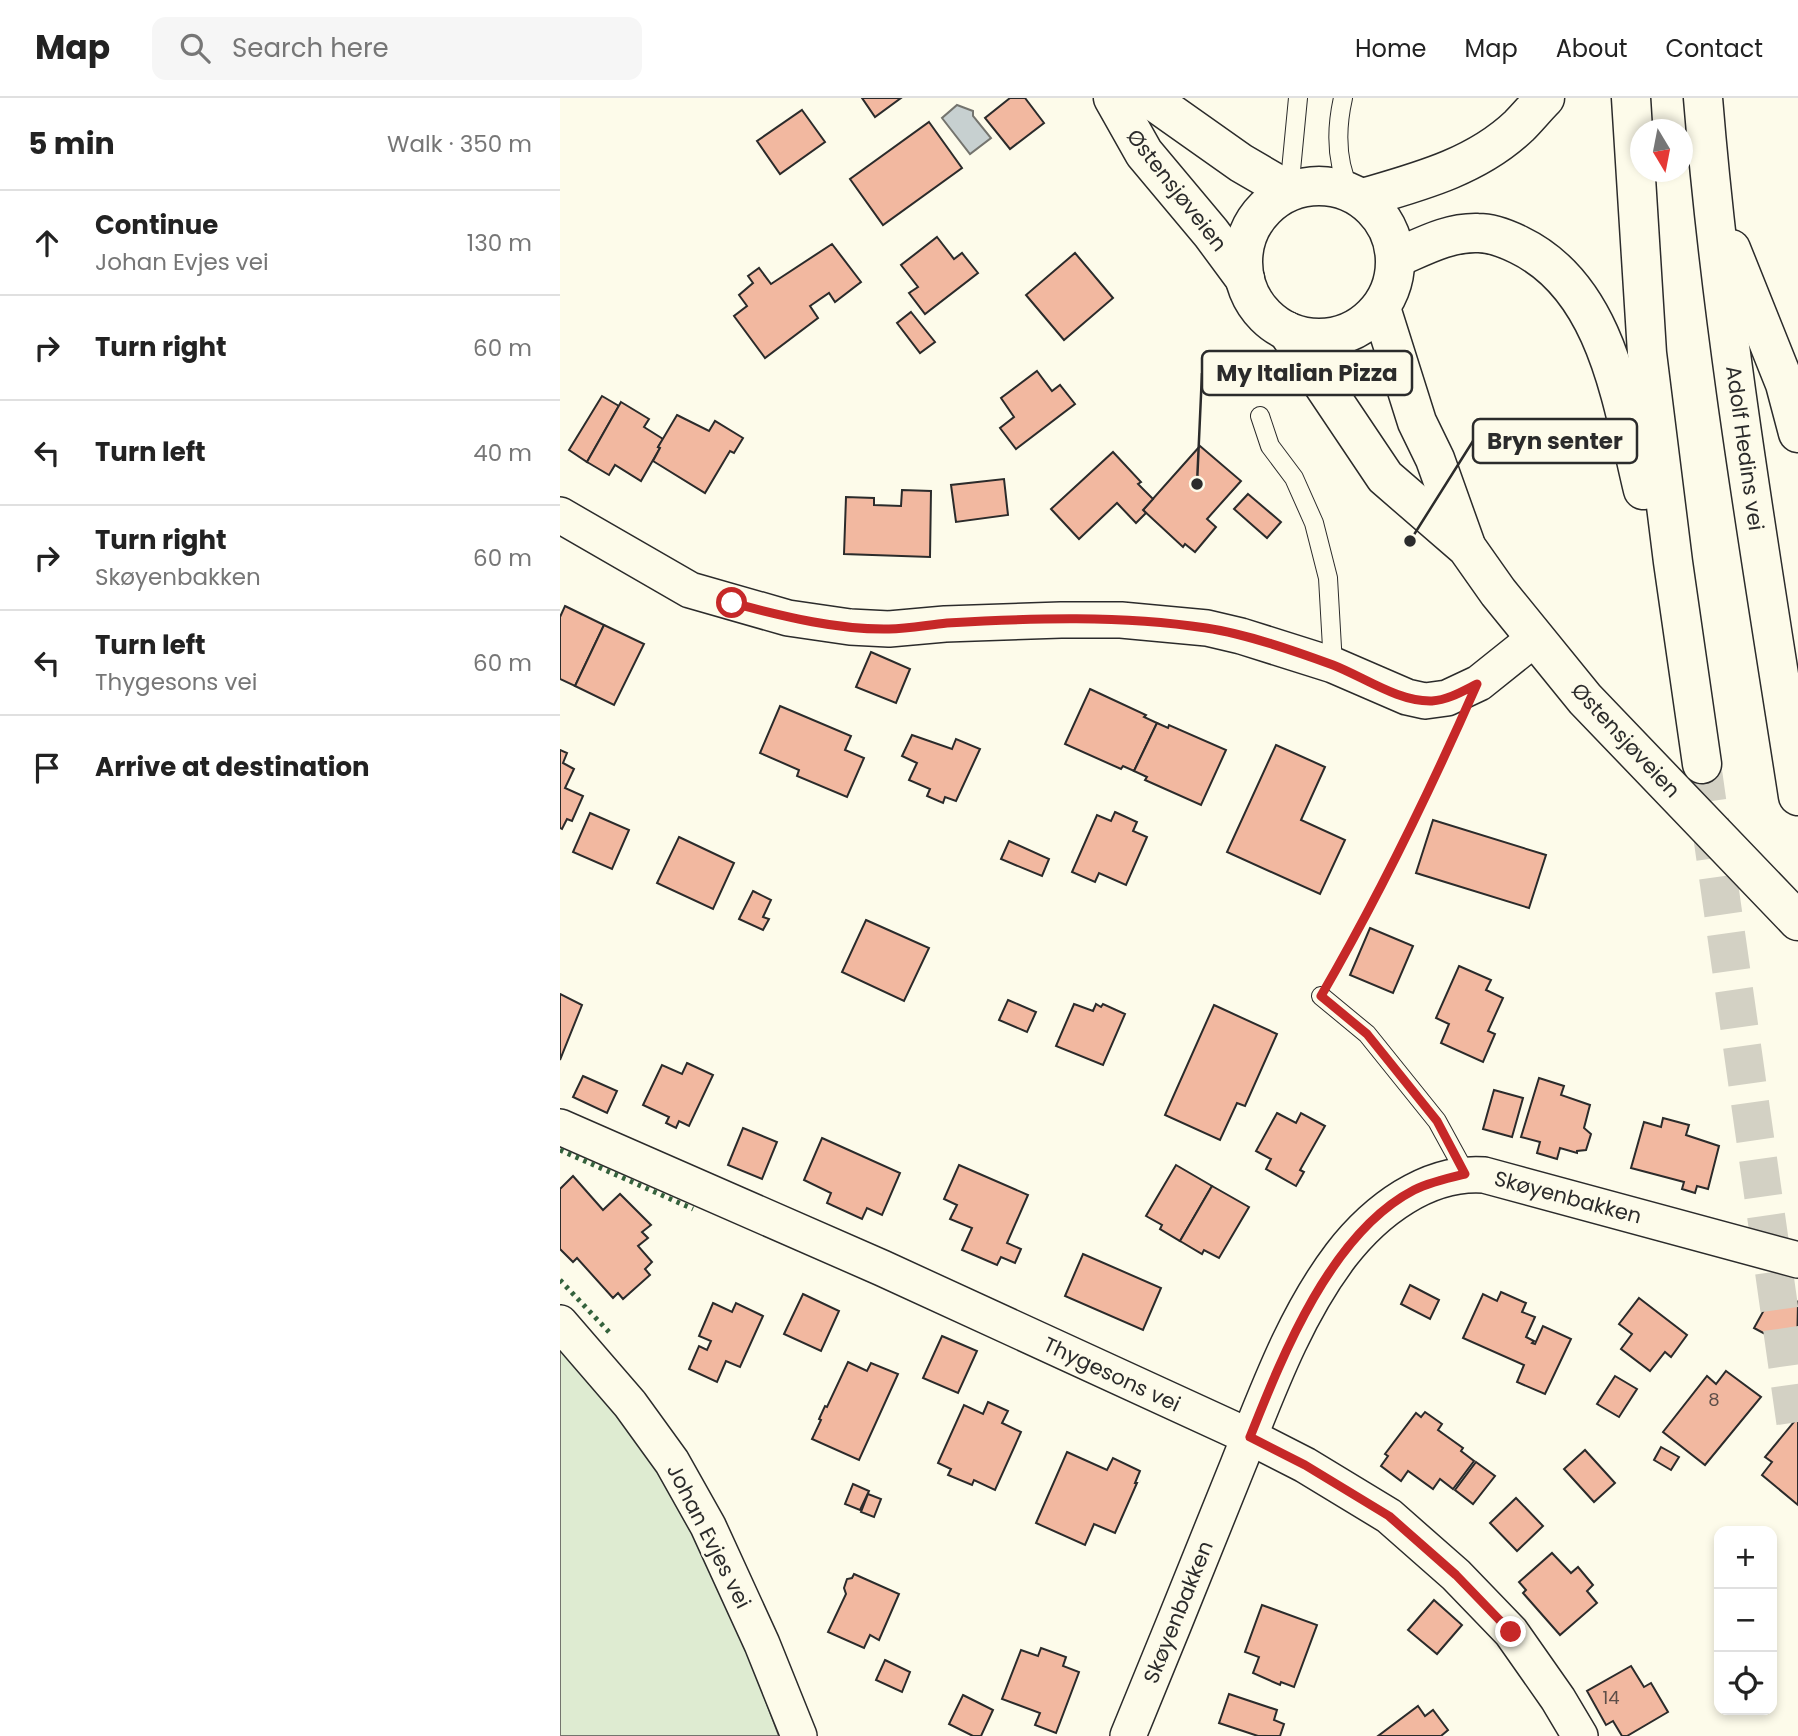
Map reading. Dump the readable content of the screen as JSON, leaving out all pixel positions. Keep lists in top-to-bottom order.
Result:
{
  "streets": {
    "main road": ["Østensjøveien", "Adolf Hedins vei"],
    "street": ["Skøyenbakken", "Thygesons vei", "Johan Evjes vei"]
  },
  "crossings": [
    ["Skøyenbakken", "Thygesons vei"]
  ],
  "places": ["My Italian Pizza", "Bryn senter"],
  "house_numbers": ["8", "14"],
  "north": "bottom",
  "page": {
    "header": "Map",
    "search": "Search here",
    "nav": [
      "Home",
      "Map",
      "About",
      "Contact"
    ],
    "heading": ["5 min", "Walk · 350 m"],
    "list": [
      ["Continue", "Johan Evjes vei", "130 m"],
      ["Turn right", "60 m"],
      ["Turn left", "40 m"],
      ["Turn right", "Skøyenbakken", "60 m"],
      ["Turn left", "Thygesons vei", "60 m"],
      "Arrive at destination"
    ],
    "map_buttons": ["+", "−"]
  }
}
